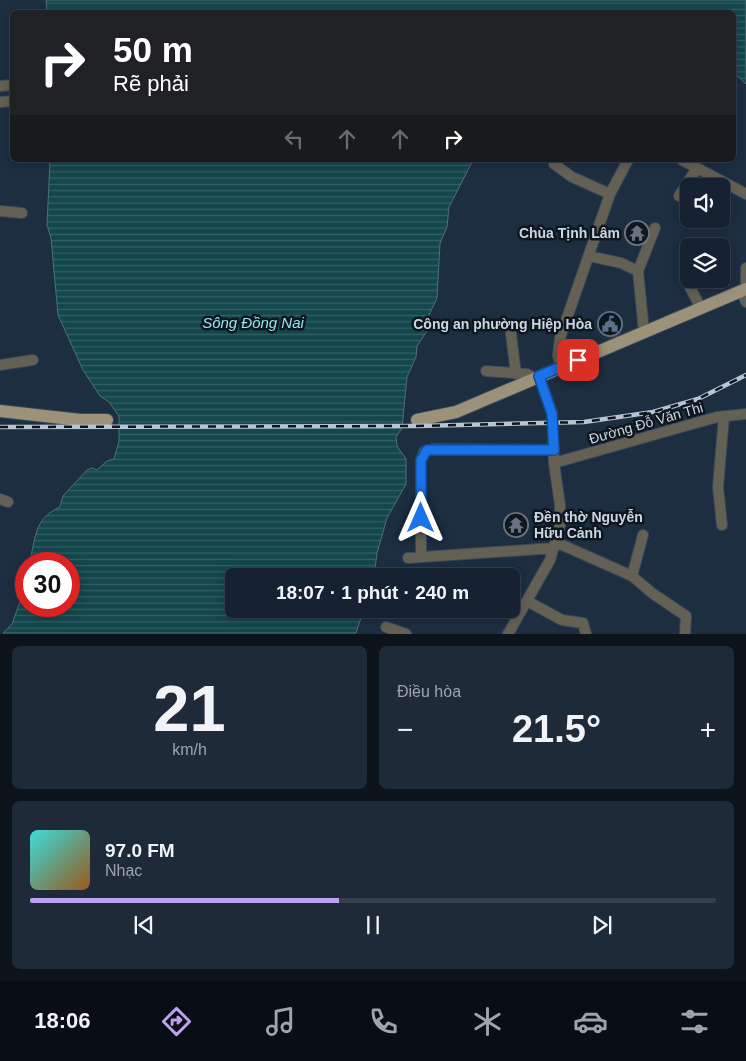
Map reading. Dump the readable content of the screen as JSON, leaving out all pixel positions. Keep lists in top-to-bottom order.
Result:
{
  "streets": {
    "street": ["Đường Đỗ Văn Thi"]
  },
  "water": ["Sông Đồng Nai"],
  "places": {
    "temple": ["Chùa Tịnh Lâm", "Đền thờ Nguyễn Hữu Cảnh"],
    "public building": ["Công an phường Hiệp Hòa"]
  },
  "page": {
    "turn": ["50 m", "Rẽ phải"],
    "limit": "30",
    "trip": "18:07 · 1 phút · 240 m",
    "tile": [
      ["21", "km/h"],
      "Điều hòa"
    ],
    "heat": ["−", "21.5°", "+"],
    "song": ["97.0 FM", "Nhạc"],
    "tabs": "18:06"
  }
}
